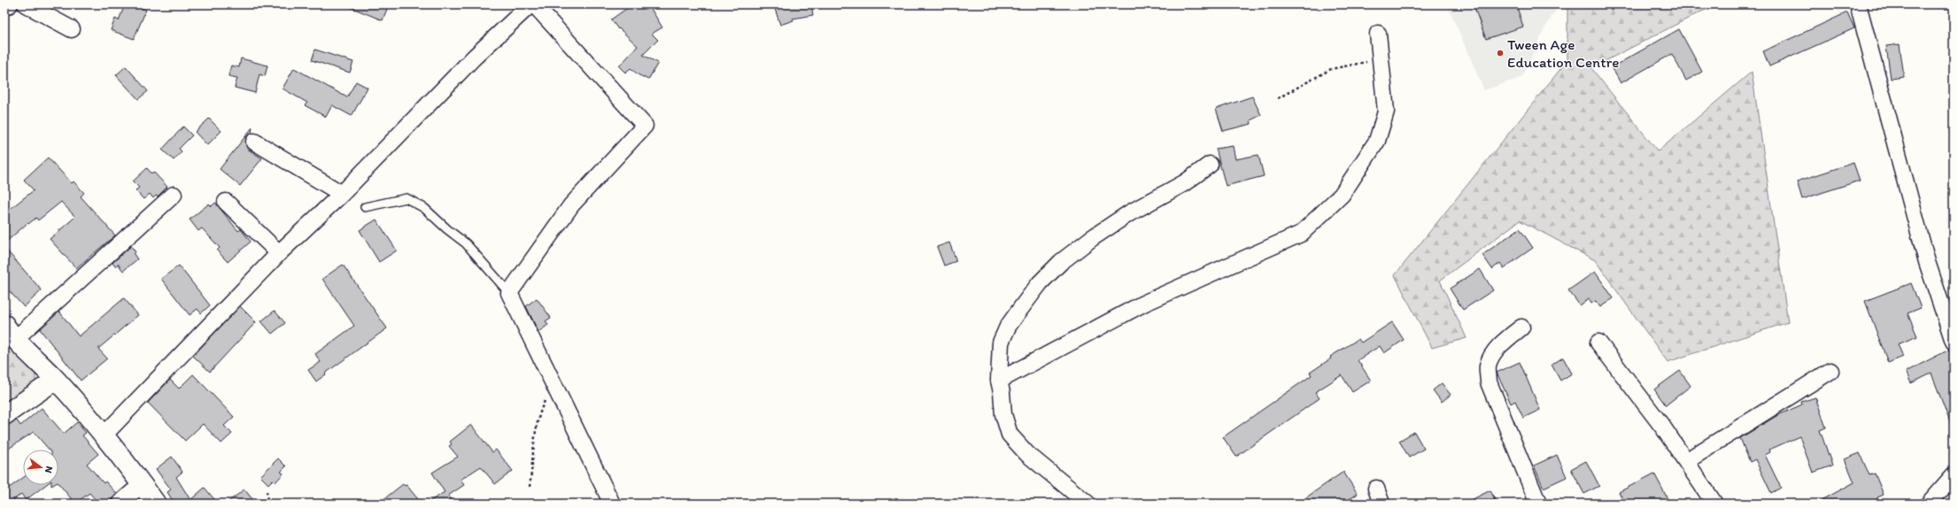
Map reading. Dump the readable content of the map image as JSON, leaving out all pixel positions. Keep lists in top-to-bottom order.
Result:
{
  "places": ["Tween Age Education Centre"],
  "north": "right"
}
